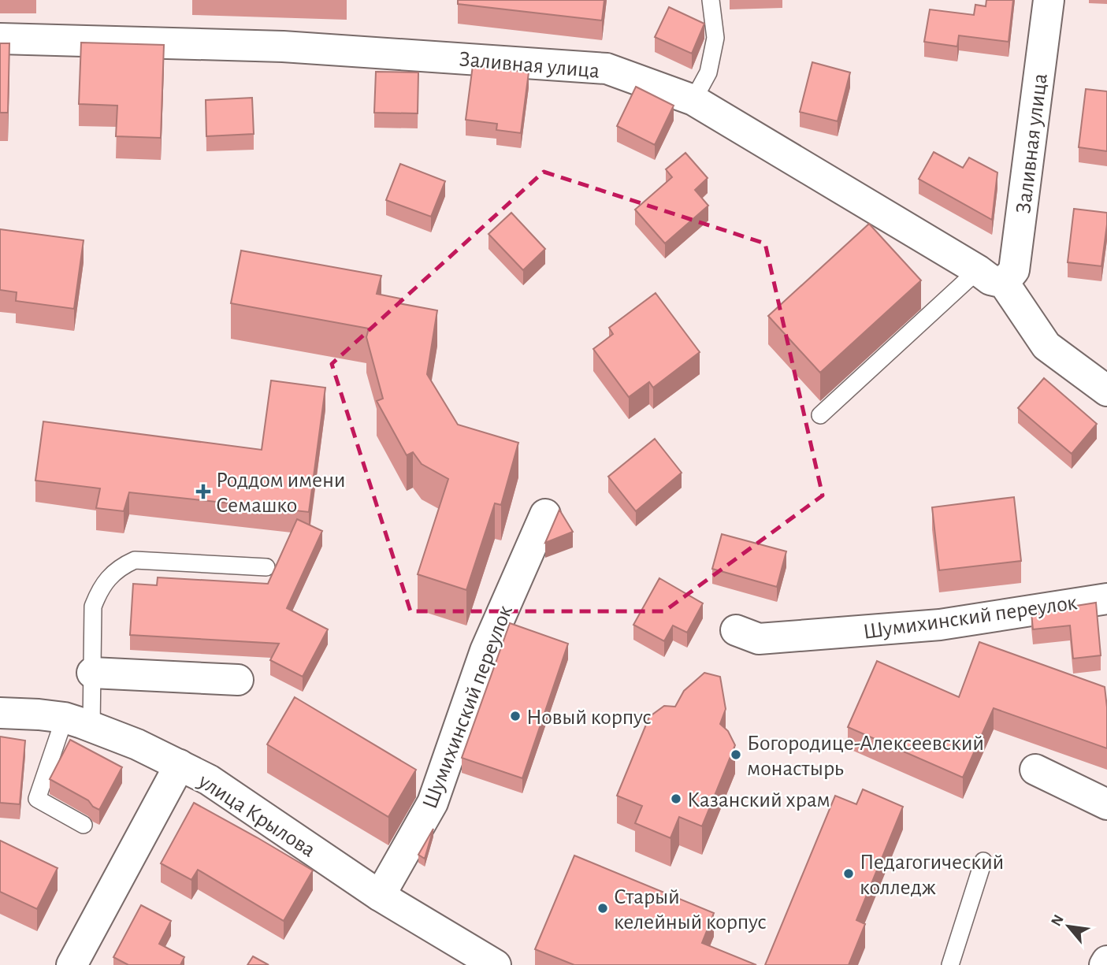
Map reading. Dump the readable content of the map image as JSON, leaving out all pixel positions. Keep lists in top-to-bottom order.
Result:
{
  "streets": {
    "street": ["Заливная улица", "Шумихинский переулок", "улица Крылова"]
  },
  "crossings": [
    ["Шумихинский переулок", "улица Крылова"]
  ],
  "places": {
    "health": ["Роддом имени Семашко"],
    "other": [
      "Новый корпус",
      "Богородице-Алексеевский монастырь",
      "Казанский храм",
      "Педагогический колледж",
      "Старый келейный корпус"
    ]
  },
  "north": "top left"
}
